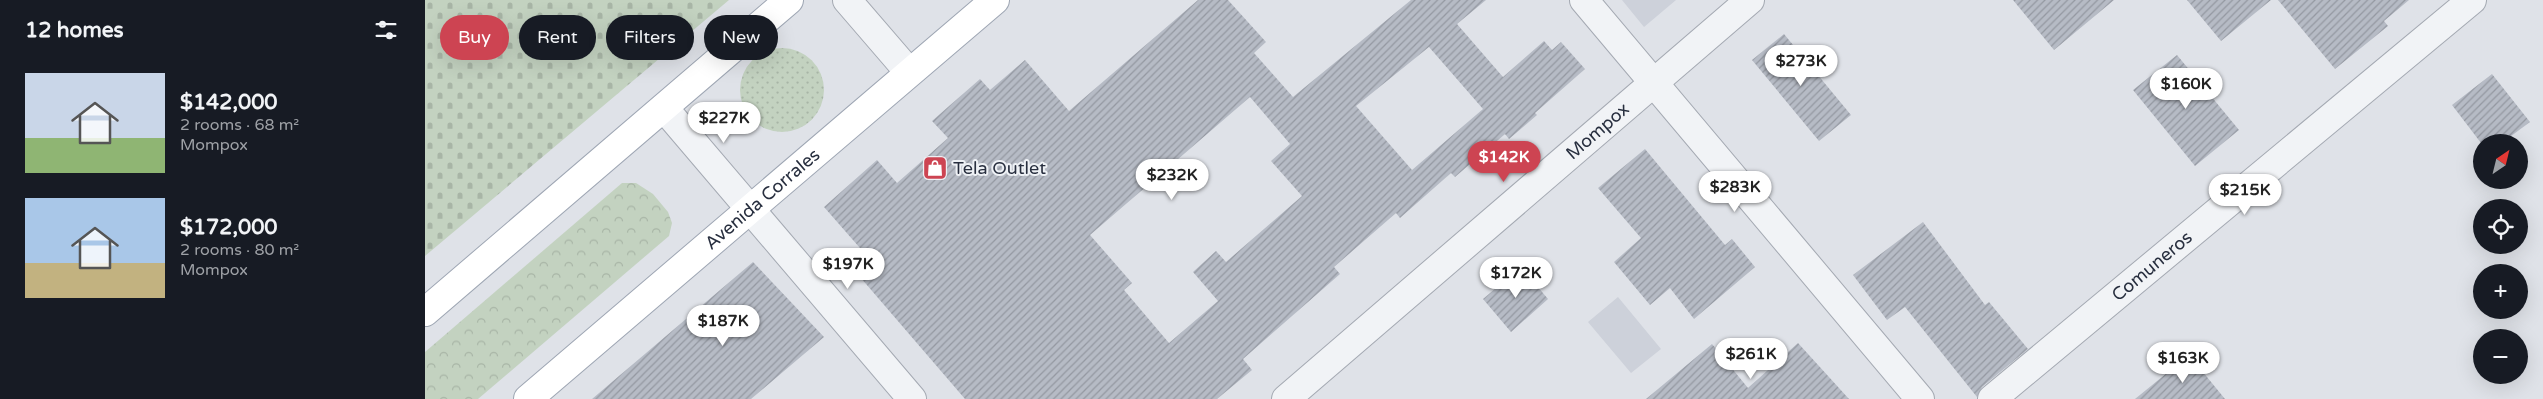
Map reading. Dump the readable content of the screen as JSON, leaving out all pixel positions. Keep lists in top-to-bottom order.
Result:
{
  "streets": {
    "main road": ["Avenida Corrales"],
    "street": ["Mompox", "Comuneros"]
  },
  "places": {
    "shop": ["Tela Outlet"]
  },
  "north": "top right",
  "page": {
    "heading": "12 homes",
    "chip": [
      "Buy",
      "Rent",
      "Filters",
      "New"
    ],
    "price": [
      "$273K",
      "$160K",
      "$227K",
      "$142K",
      "$232K",
      "$283K",
      "$215K",
      "$197K",
      "$172K",
      "$187K",
      "$261K",
      "$163K"
    ],
    "list": [
      {
        "name": "$142,000",
        "note": "2 rooms · 68 m² · Mompox"
      },
      {
        "name": "$172,000",
        "note": "2 rooms · 80 m² · Mompox"
      }
    ],
    "map_buttons": ["+", "−"]
  }
}
